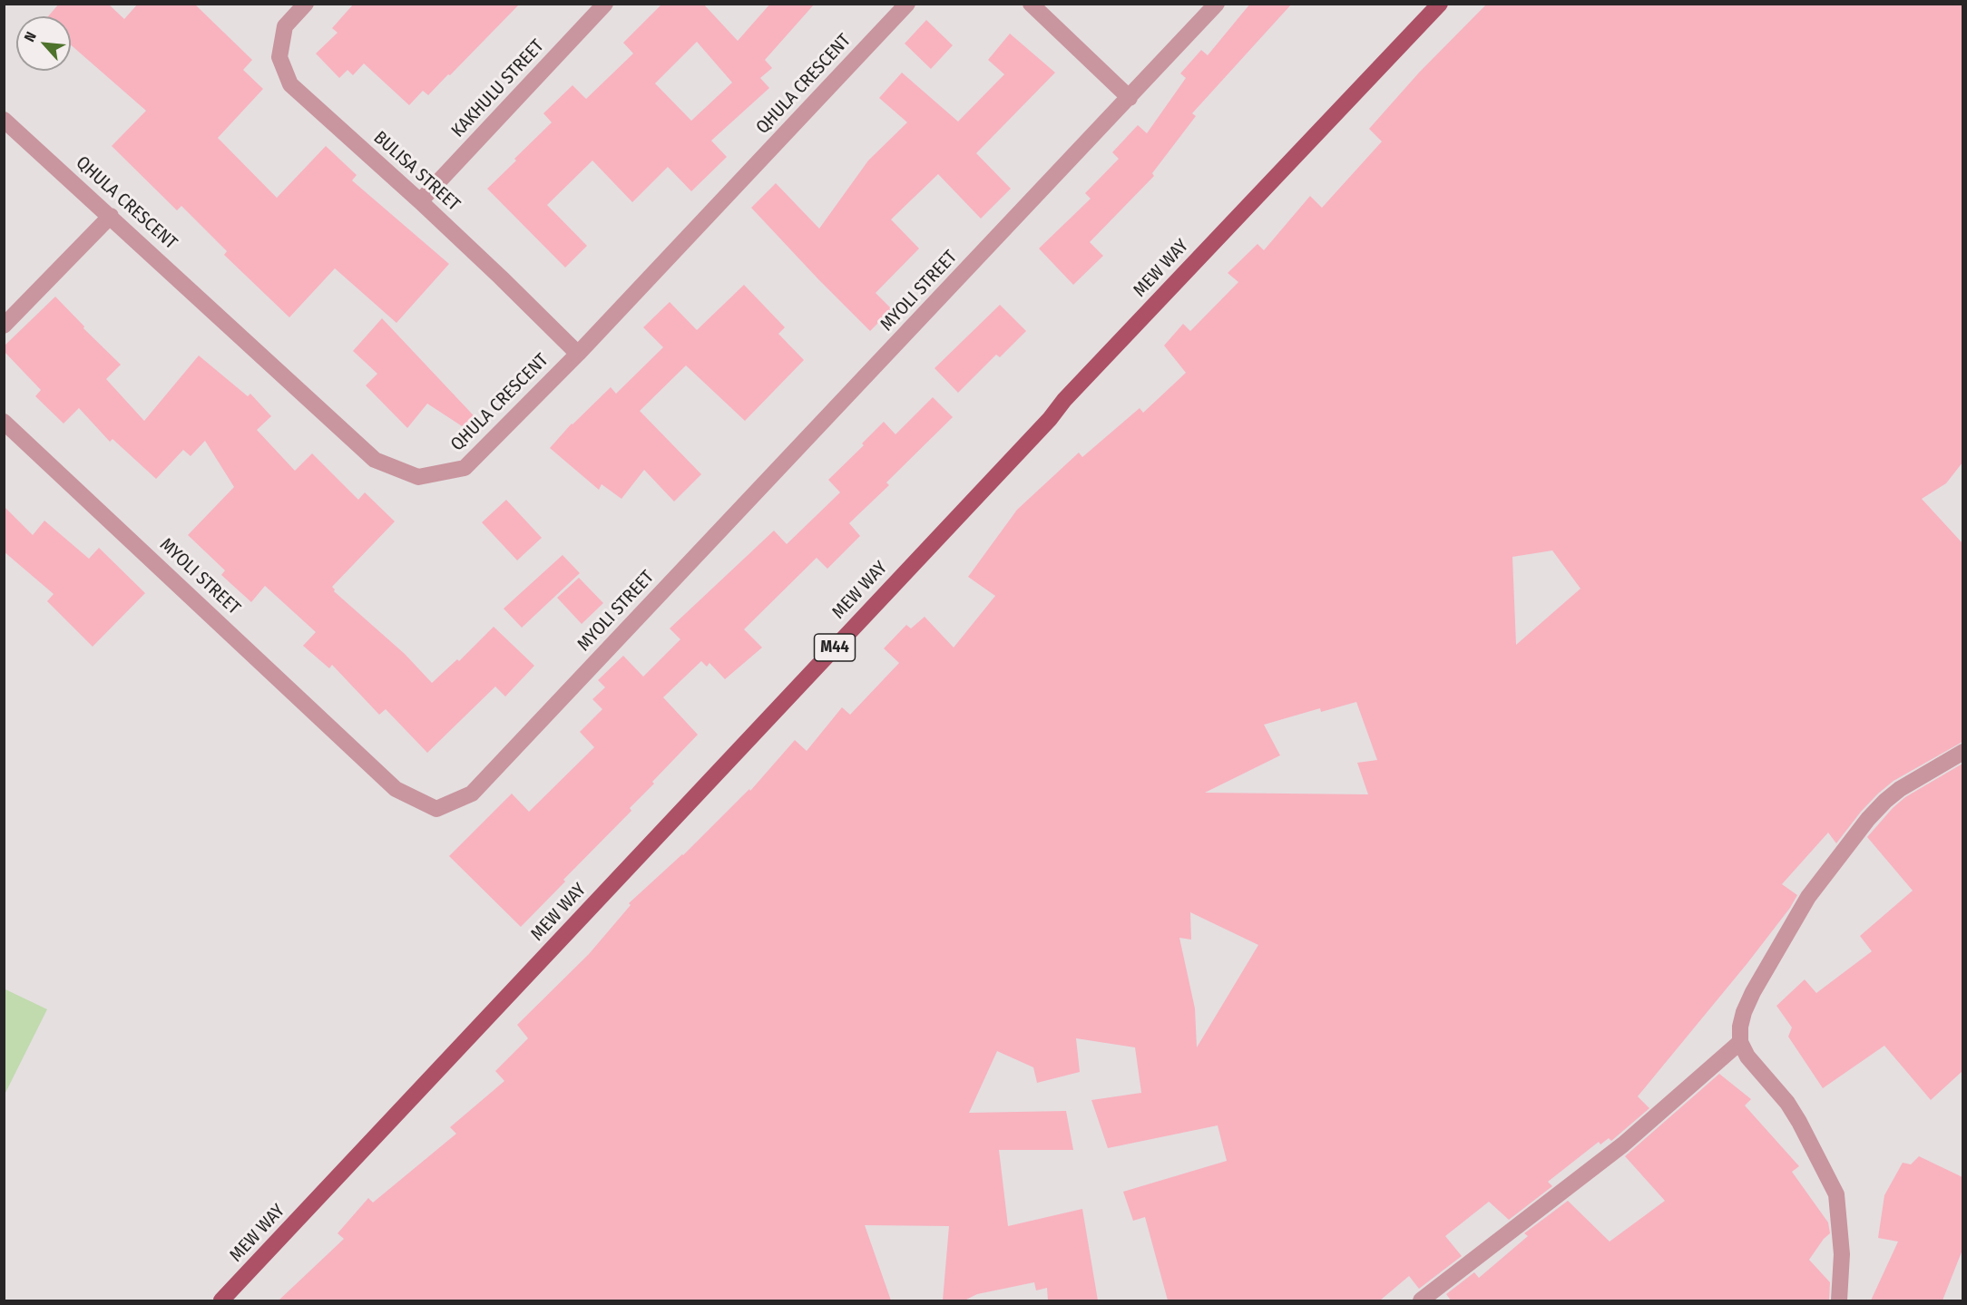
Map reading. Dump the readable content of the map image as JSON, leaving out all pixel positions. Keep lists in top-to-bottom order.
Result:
{
  "streets": {
    "main road": ["MEW WAY", "M44"],
    "street": [
      "QHULA CRESCENT",
      "KAKHULU STREET",
      "BULISA STREET",
      "MYOLI STREET"
    ]
  },
  "crossings": [
    ["QHULA CRESCENT", "BULISA STREET"],
    ["KAKHULU STREET", "BULISA STREET"]
  ],
  "north": "top left"
}
